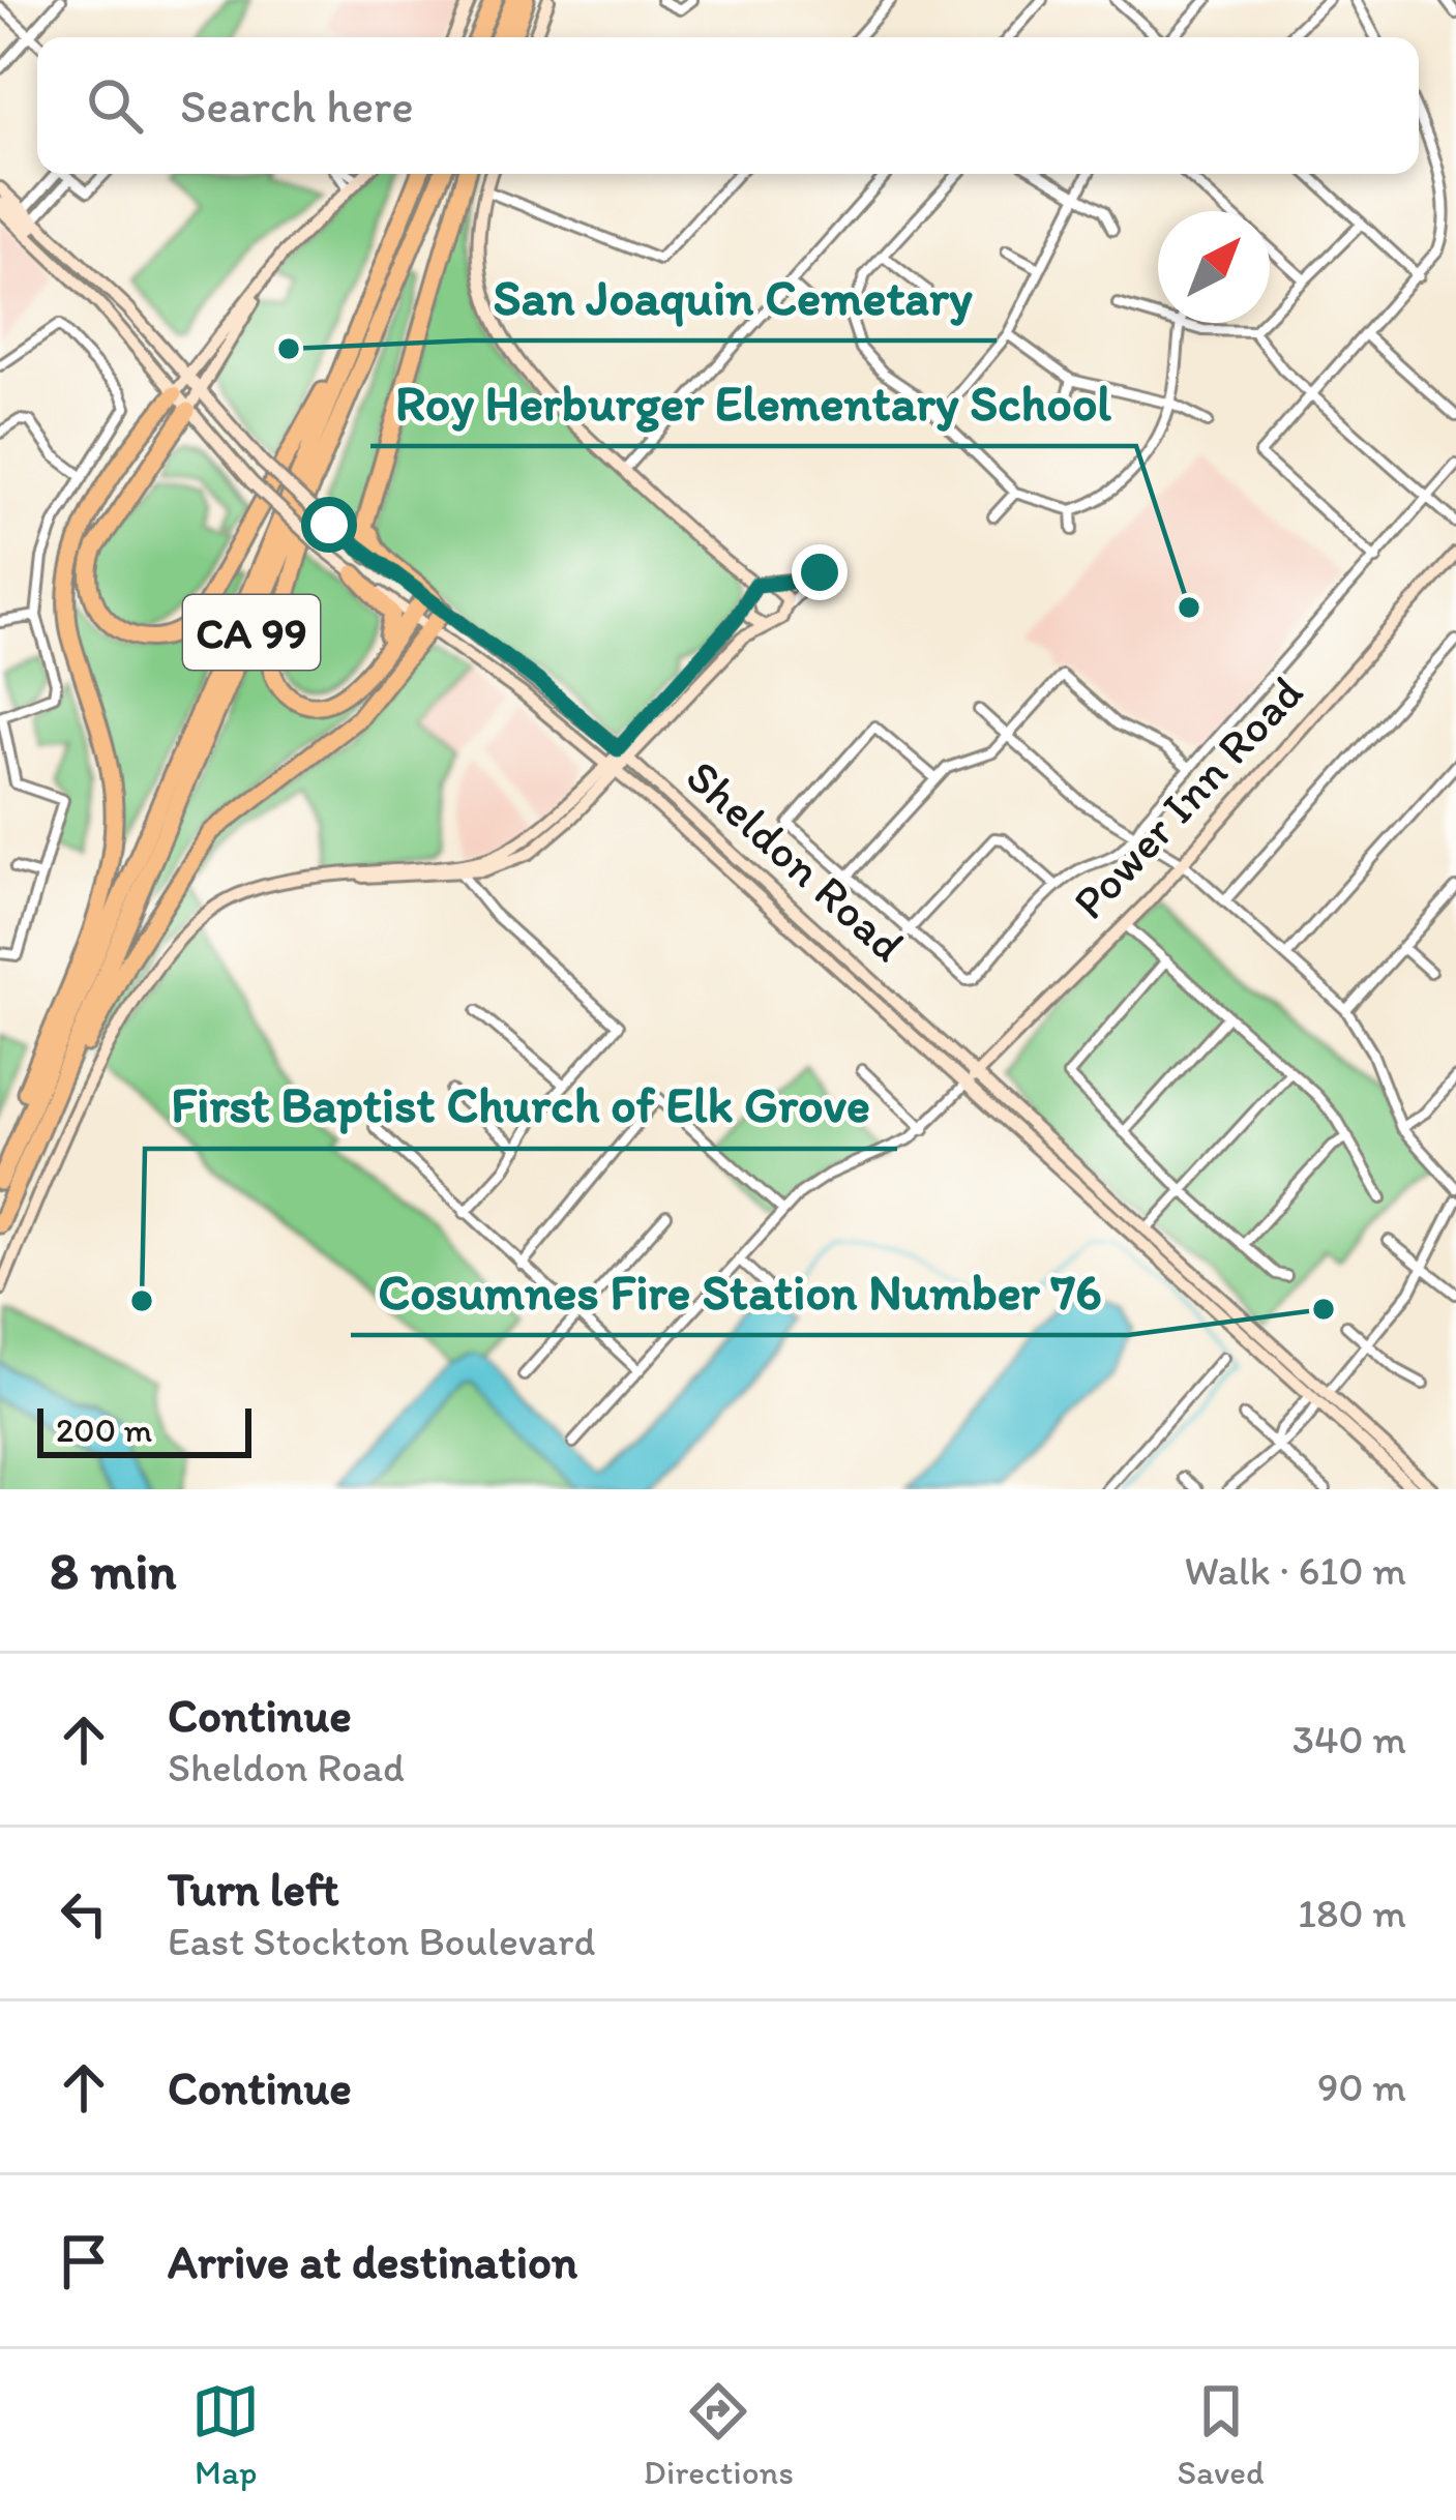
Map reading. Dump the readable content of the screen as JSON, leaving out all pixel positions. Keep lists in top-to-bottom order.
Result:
{
  "streets": {
    "highway": ["CA 99"],
    "main road": ["Power Inn Road", "Sheldon Road"]
  },
  "crossings": [
    ["Power Inn Road", "Sheldon Road"]
  ],
  "places": [
    "San Joaquin Cemetary",
    "Roy Herburger Elementary School",
    "First Baptist Church of Elk Grove",
    "Cosumnes Fire Station Number 76"
  ],
  "scale_bar": "200 m",
  "north": "top right",
  "page": {
    "search": "Search here",
    "scale": "200 m",
    "heading": ["8 min", "Walk · 610 m"],
    "list": [
      ["Continue", "Sheldon Road", "340 m"],
      ["Turn left", "East Stockton Boulevard", "180 m"],
      ["Continue", "90 m"],
      "Arrive at destination"
    ],
    "nav": ["Map", "Directions", "Saved"]
  }
}
